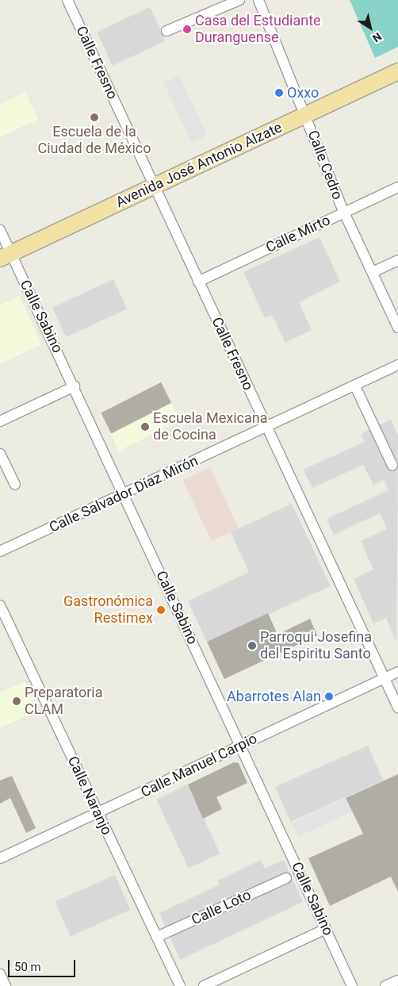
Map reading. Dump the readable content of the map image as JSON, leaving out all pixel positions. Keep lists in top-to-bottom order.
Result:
{
  "streets": {
    "main road": ["Avenida José Antonio Alzate"],
    "street": [
      "Calle Fresno",
      "Calle Cedro",
      "Calle Mirto",
      "Calle Sabino",
      "Calle Salvador Díaz Mirón",
      "Calle Manuel Carpio",
      "Calle Naranjo",
      "Calle Loto"
    ]
  },
  "crossings": [
    ["Calle Fresno", "Avenida José Antonio Alzate"],
    ["Calle Fresno", "Calle Mirto"],
    ["Calle Fresno", "Calle Salvador Díaz Mirón"],
    ["Calle Fresno", "Calle Manuel Carpio"],
    ["Avenida José Antonio Alzate", "Calle Cedro"],
    ["Avenida José Antonio Alzate", "Calle Sabino"],
    ["Calle Cedro", "Calle Mirto"],
    ["Calle Sabino", "Calle Salvador Díaz Mirón"],
    ["Calle Sabino", "Calle Manuel Carpio"],
    ["Calle Manuel Carpio", "Calle Naranjo"],
    ["Calle Naranjo", "Calle Loto"]
  ],
  "places": [
    "Casa del Estudiante Duranguense",
    "Oxxo",
    "Escuela de la Ciudad de México",
    "Escuela Mexicana de Cocina",
    "Gastronómica Restimex",
    "Parroqui Josefina del Espiritu Santo",
    "Abarrotes Alan",
    "Preparatoria CLAM"
  ],
  "scale_bar": "50 m",
  "north": "bottom right"
}
